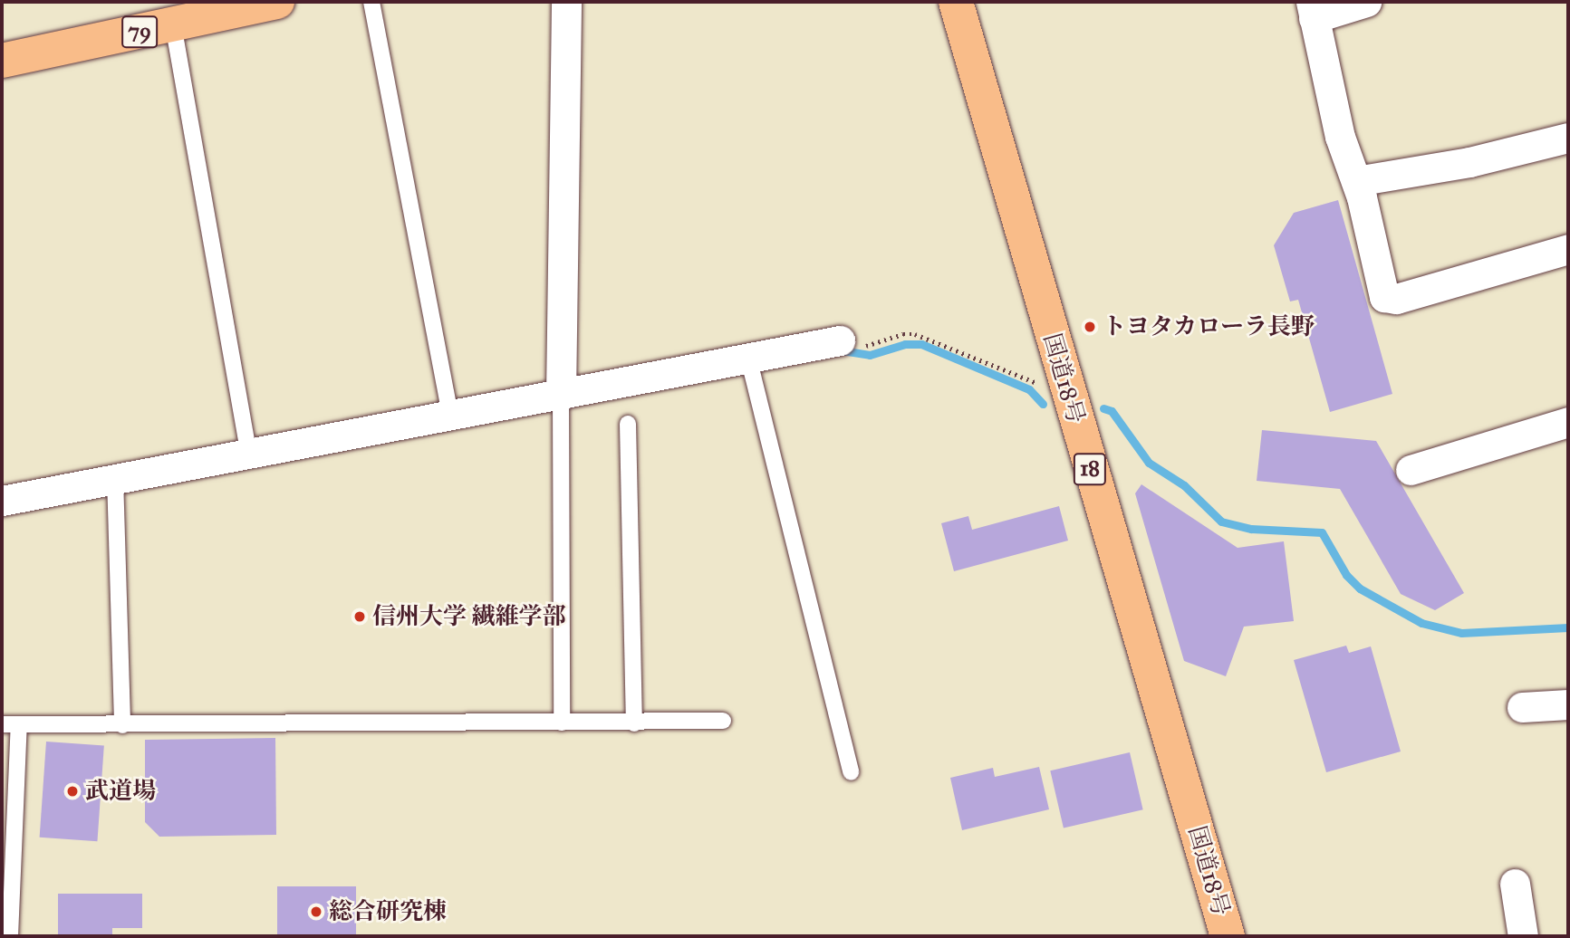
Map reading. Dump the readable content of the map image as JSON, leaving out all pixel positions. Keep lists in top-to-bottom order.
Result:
{
  "streets": {
    "main road": ["79", "国道18号", "18"]
  },
  "places": [
    "トヨタカローラ長野",
    "信州大学 繊維学部",
    "武道場",
    "総合研究棟"
  ]
}
